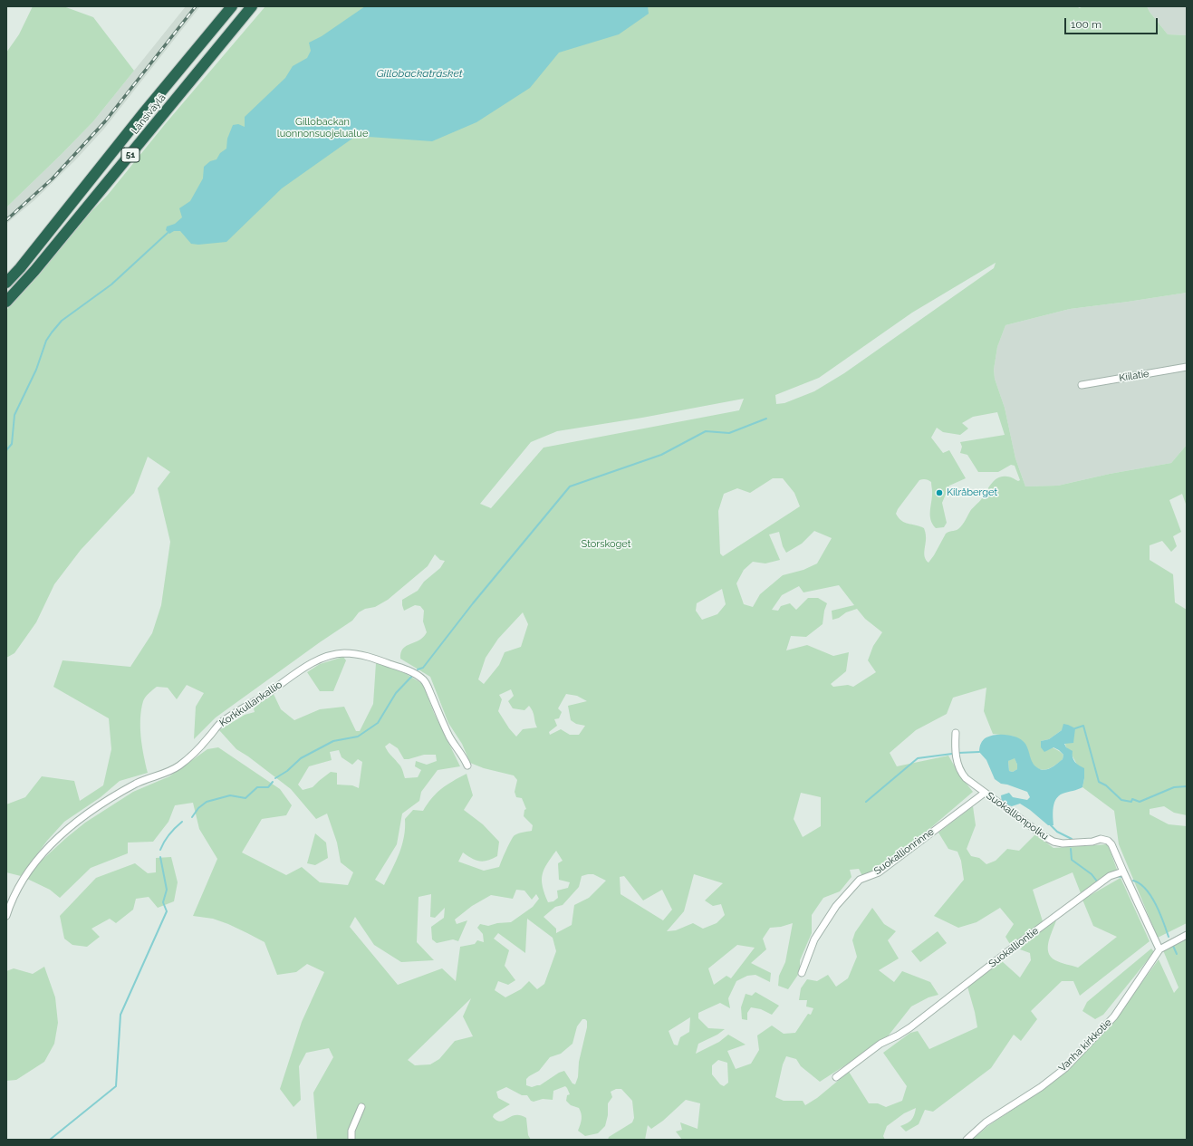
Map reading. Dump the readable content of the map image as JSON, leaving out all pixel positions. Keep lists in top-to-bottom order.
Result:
{
  "streets": {
    "highway": ["Länsiväylä", "51"],
    "street": [
      "Kiilatie",
      "Korkkullankallio",
      "Suokallionpolku",
      "Suokallionrinne",
      "Suokalliontie",
      "Vanha kirkkotie"
    ]
  },
  "crossings": [
    ["Suokallionpolku", "Suokallionrinne"],
    ["Suokallionpolku", "Suokalliontie"]
  ],
  "water": ["Gillobackaträsket"],
  "parks": ["Gillobackan luonnonsuojelualue", "Storskoget"],
  "places": ["Kilråberget"],
  "scale_bar": "100 m"
}
